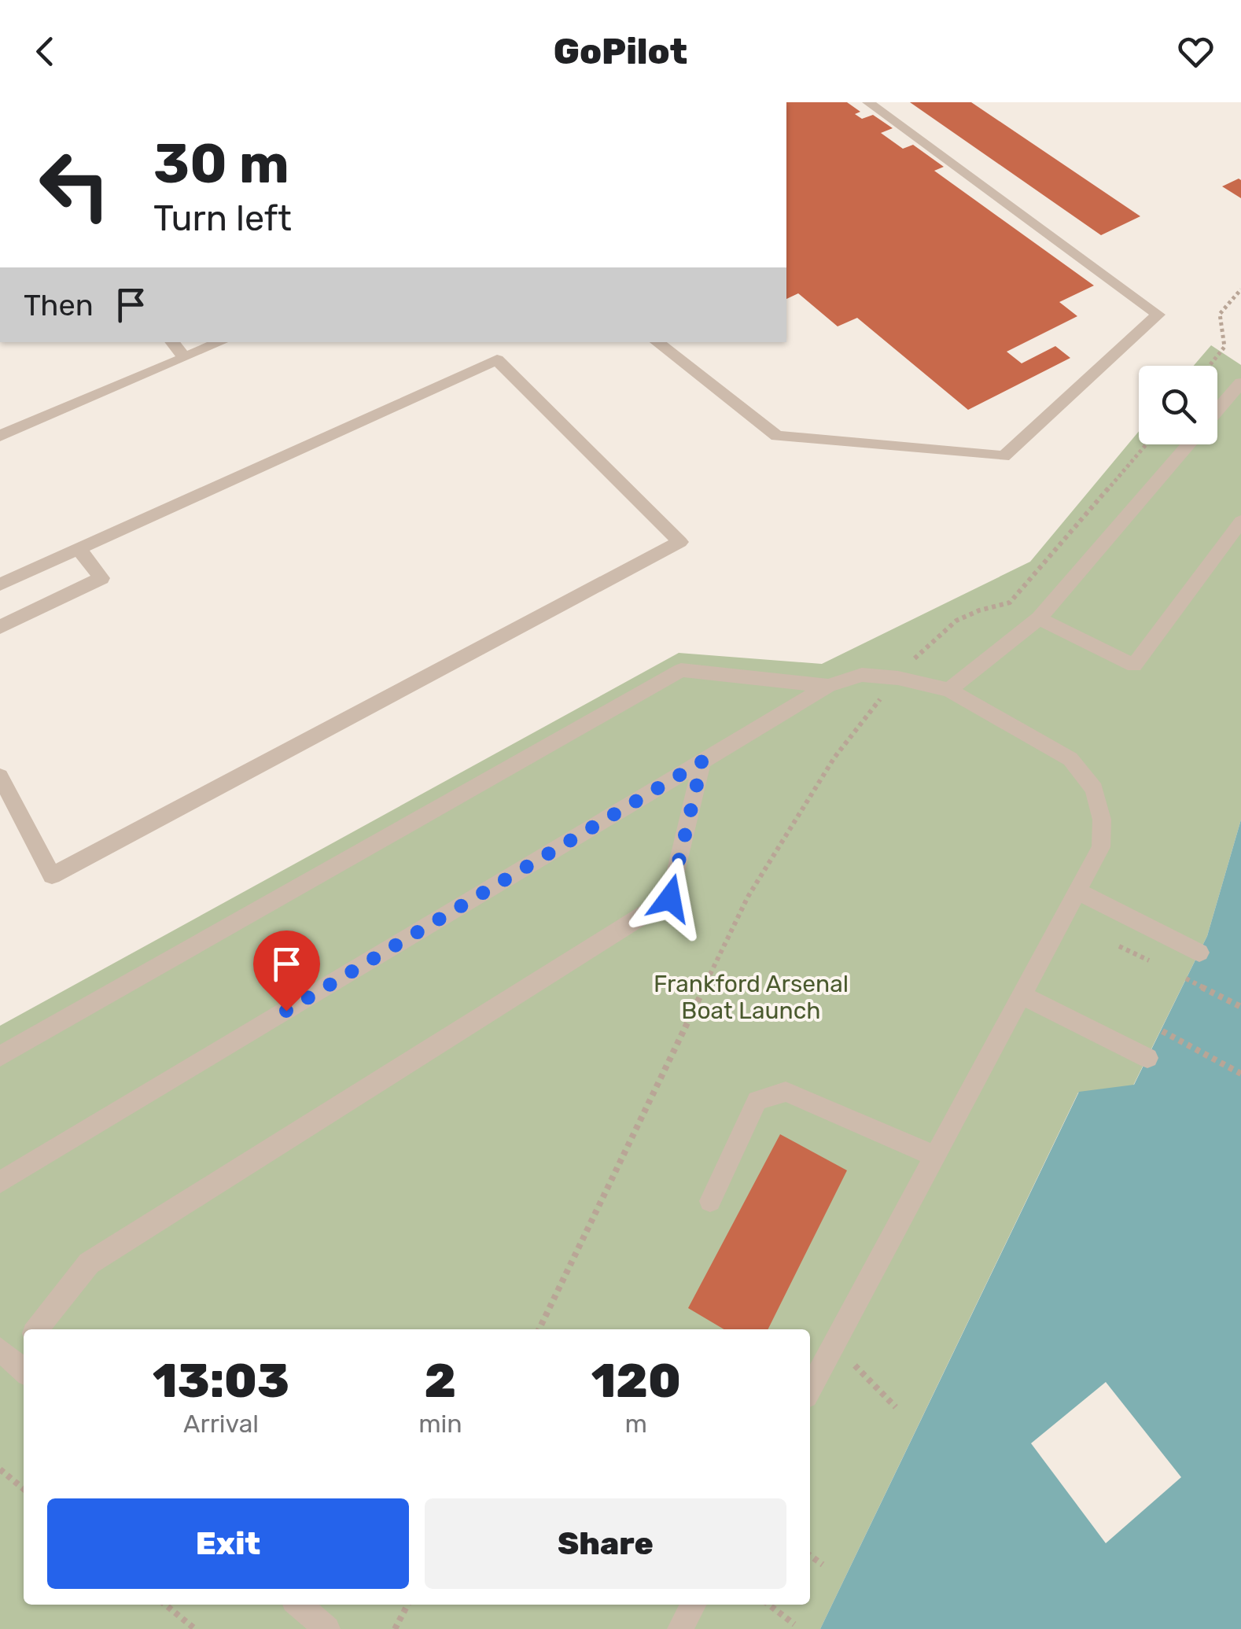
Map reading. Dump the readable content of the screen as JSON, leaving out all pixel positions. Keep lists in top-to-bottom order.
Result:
{
  "parks": ["Frankford Arsenal Boat Launch"],
  "page": {
    "header": "GoPilot",
    "turn": ["30 m", "Turn left"],
    "then": "Then",
    "eta": [
      "13:03",
      "Arrival",
      "2",
      "min",
      "120",
      "m"
    ],
    "buttons": ["Exit", "Share"]
  }
}
